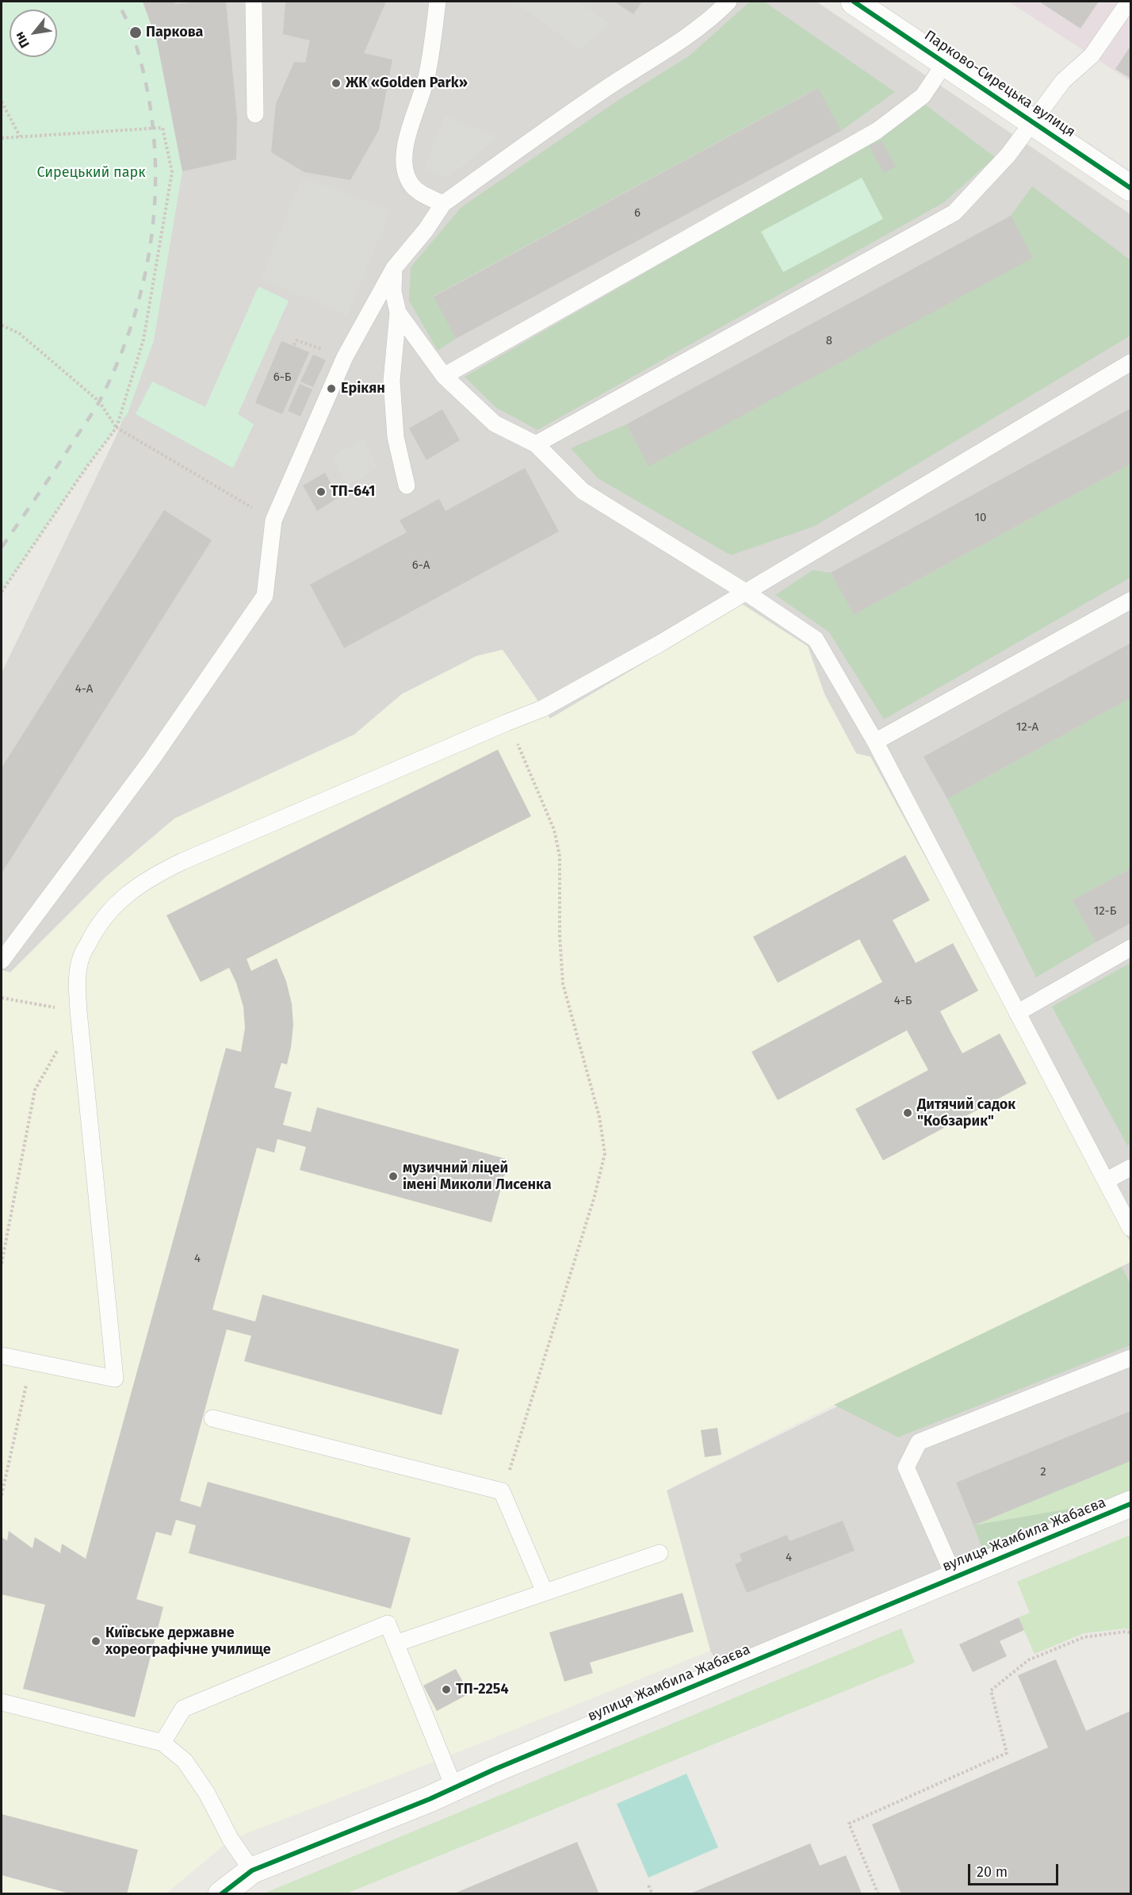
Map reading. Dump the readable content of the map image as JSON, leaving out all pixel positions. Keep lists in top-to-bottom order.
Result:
{
  "streets": {
    "street": ["Парково-Сирецька вулиця", "вулиця Жамбила Жабаєва"]
  },
  "parks": ["Сирецький парк"],
  "places": [
    "Паркова",
    "ЖК «Golden Park»",
    "Ерікян",
    "ТП-641",
    "Дитячий садок \"Кобзарик\"",
    "музичний ліцей імені Миколи Лисенка",
    "Київське державне хореографічне училище",
    "ТП-2254"
  ],
  "house_numbers": [
    "6",
    "8",
    "6-Б",
    "10",
    "6-А",
    "4-А",
    "12-А",
    "12-Б",
    "4-Б",
    "4",
    "2",
    "4"
  ],
  "scale_bar": "20 m",
  "north": "bottom left"
}
